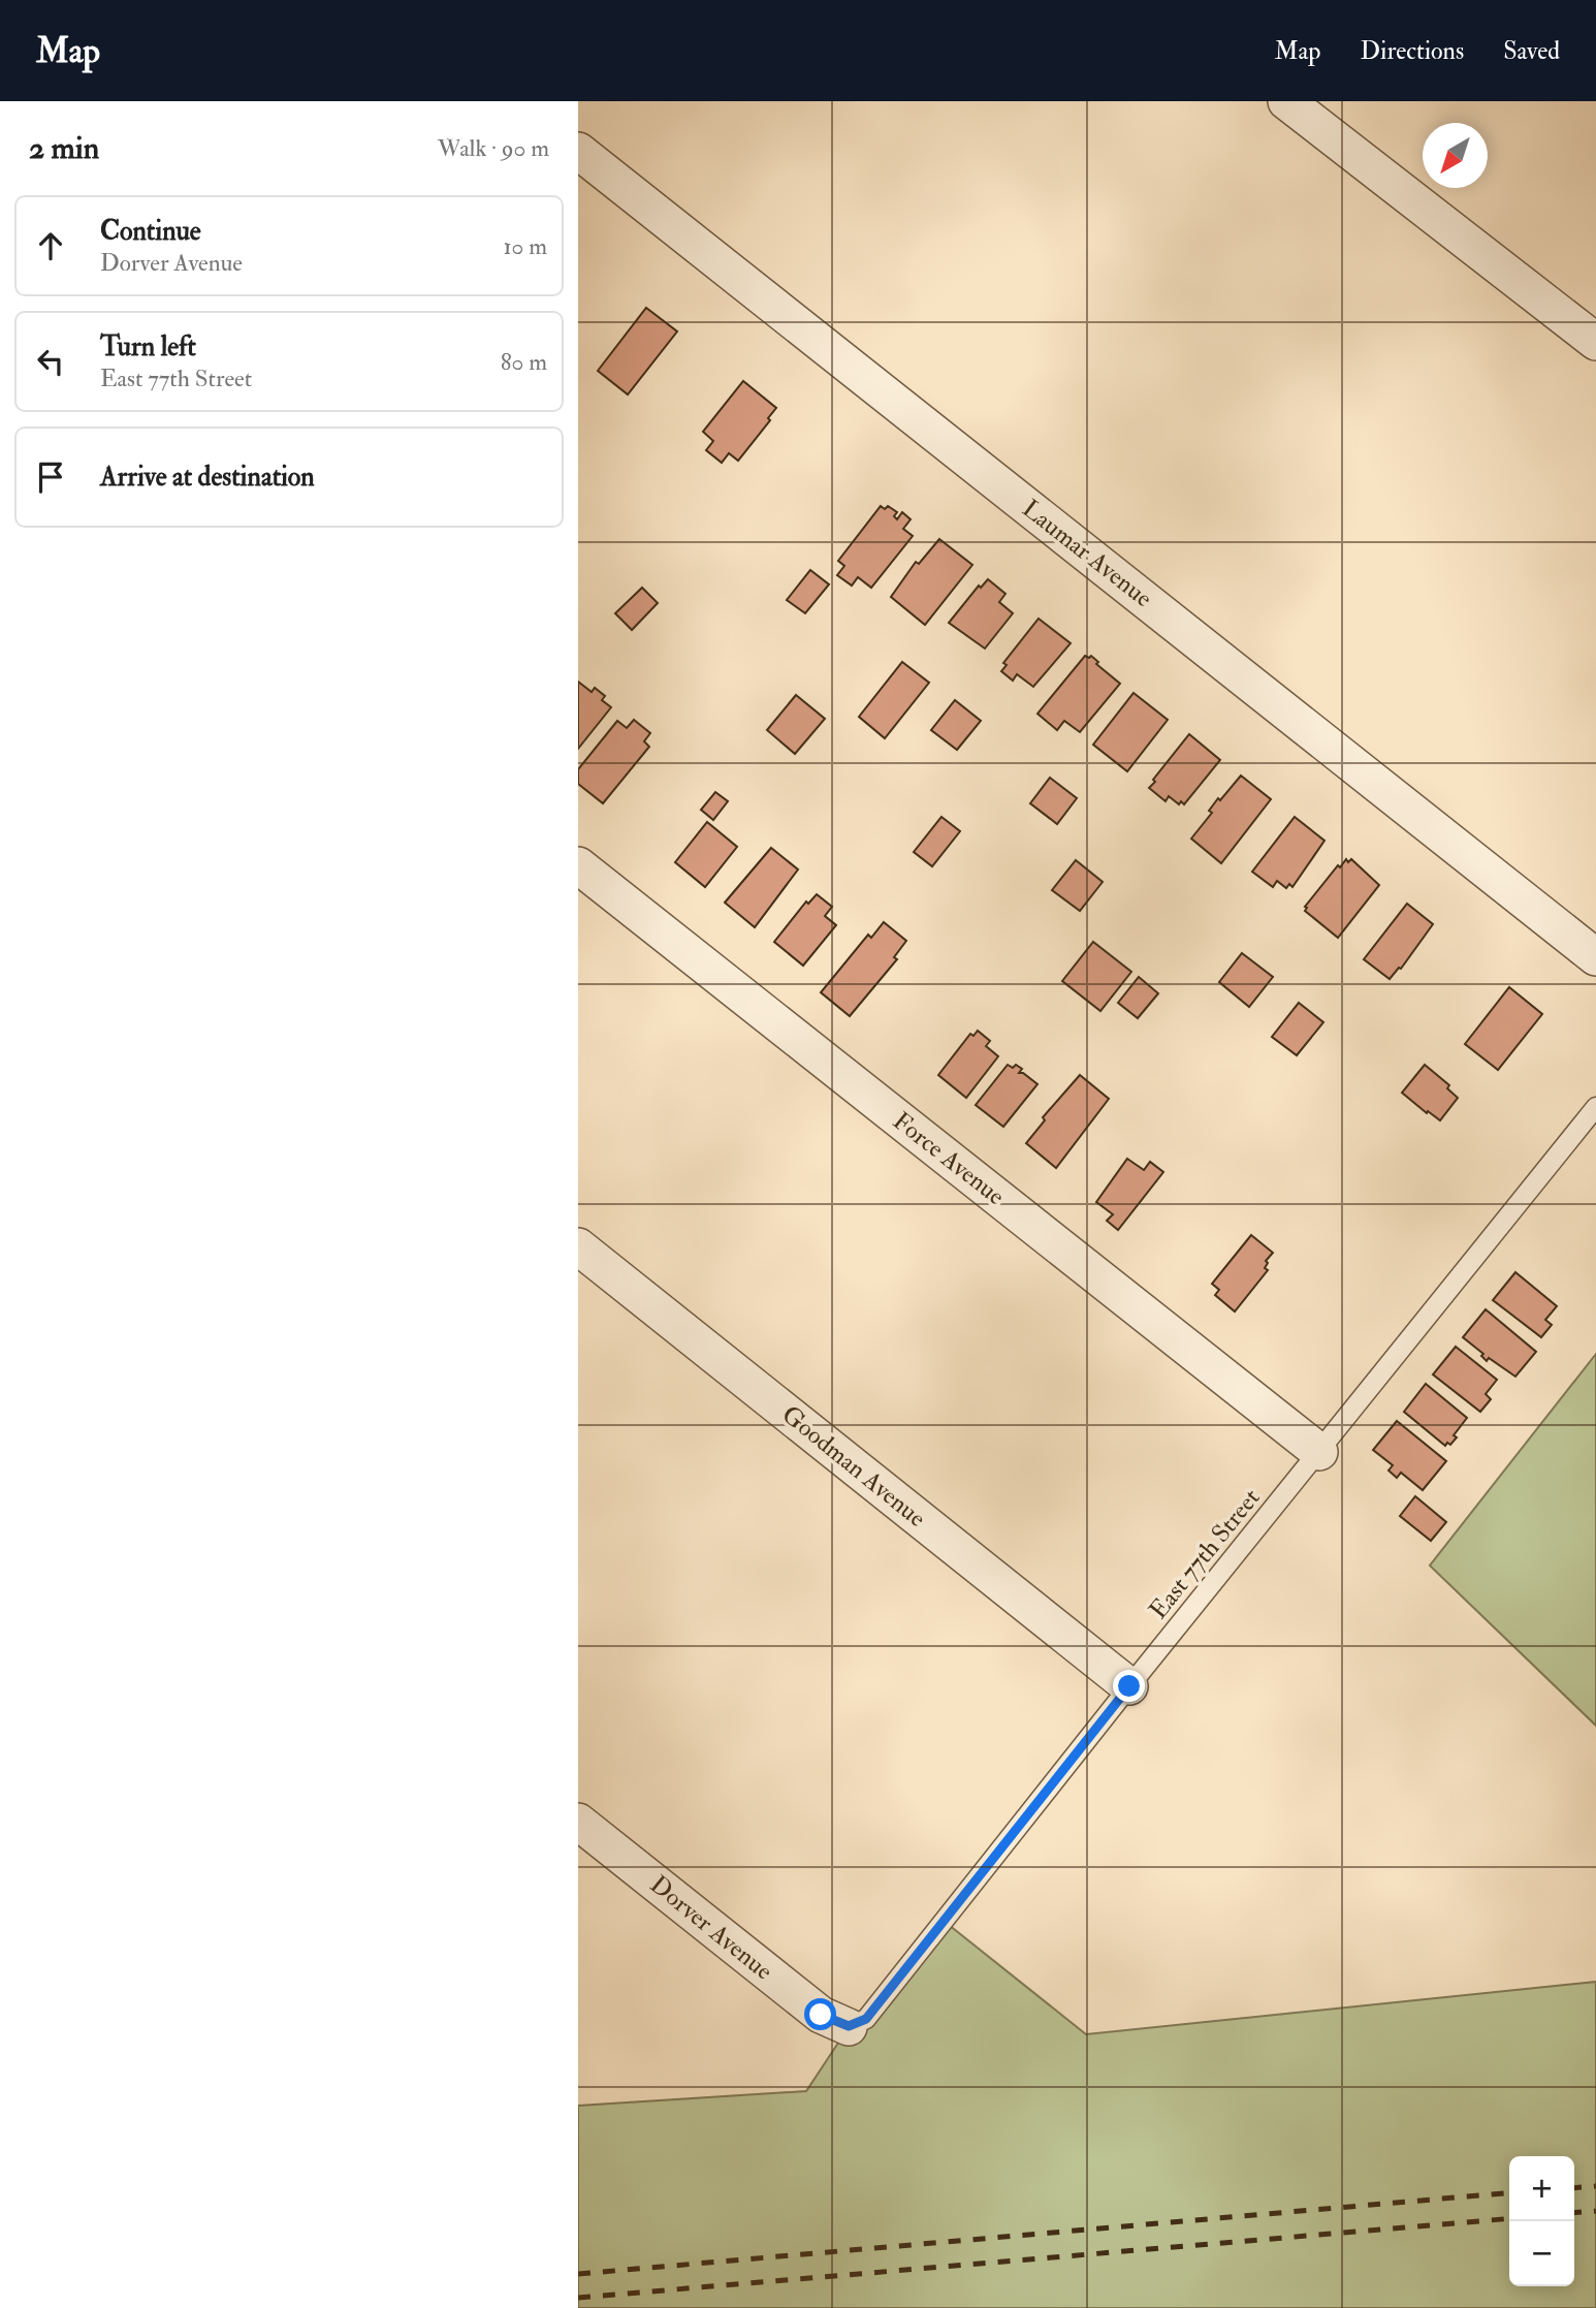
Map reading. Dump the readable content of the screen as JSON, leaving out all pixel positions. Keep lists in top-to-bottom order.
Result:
{
  "streets": {
    "street": [
      "Laumar Avenue",
      "Force Avenue",
      "Goodman Avenue",
      "Dorver Avenue"
    ],
    "lane": ["East 77th Street"]
  },
  "crossings": [
    ["Force Avenue", "East 77th Street"],
    ["Goodman Avenue", "East 77th Street"],
    ["East 77th Street", "Dorver Avenue"]
  ],
  "north": "bottom left",
  "page": {
    "header": "Map",
    "nav": ["Map", "Directions", "Saved"],
    "heading": ["2 min", "Walk · 90 m"],
    "list": [
      ["Continue", "Dorver Avenue", "10 m"],
      ["Turn left", "East 77th Street", "80 m"],
      "Arrive at destination"
    ],
    "map_buttons": ["+", "−"]
  }
}
